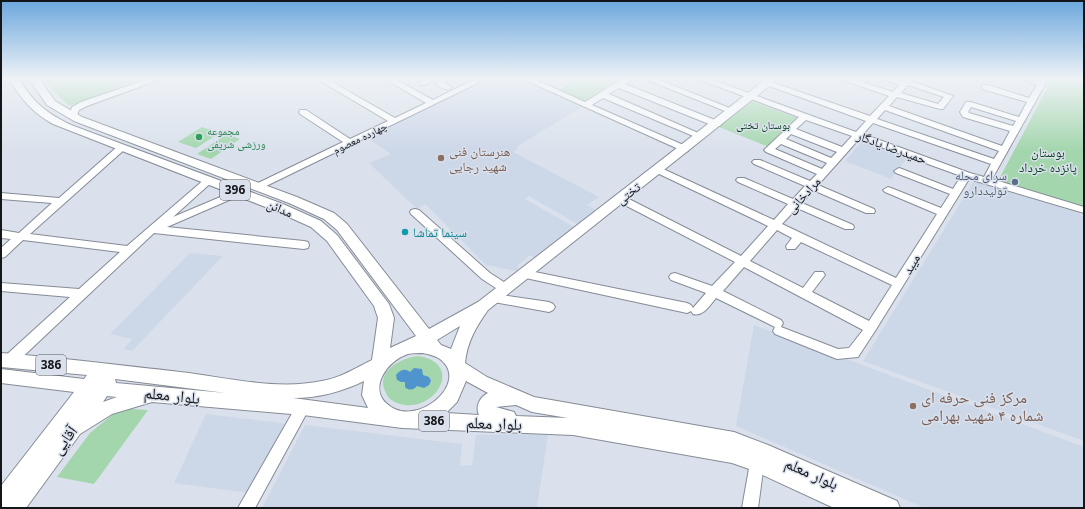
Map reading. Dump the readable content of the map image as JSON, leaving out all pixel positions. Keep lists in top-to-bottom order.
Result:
{
  "streets": {
    "main road": [
      "396",
      "تختی",
      "مدائن",
      "386",
      "بلوار معلم",
      "آقایی"
    ],
    "street": [
      "چهارده معصوم",
      "حمیدرضا یادگار",
      "مرادخانی",
      "میبد"
    ]
  },
  "crossings": [
    ["چهارده معصوم", "مدائن"],
    ["حمیدرضا یادگار", "مرادخانی"],
    ["حمیدرضا یادگار", "میبد"],
    ["تختی", "مرادخانی"],
    ["تختی", "مدائن"],
    ["تختی", "بلوار معلم"],
    ["مرادخانی", "میبد"],
    ["مدائن", "بلوار معلم"],
    ["بلوار معلم", "آقایی"]
  ],
  "parks": ["بوستان تختی", "بوستان پانزده خرداد"],
  "places": [
    "مجموعه ورزشی شریفی",
    "هنرستان فنی شهید رجایی",
    "سرای محله تولیددارو",
    "سینما تماشا",
    "مرکز فنی حرفه ای شماره ۴ شهید بهرامی"
  ]
}
